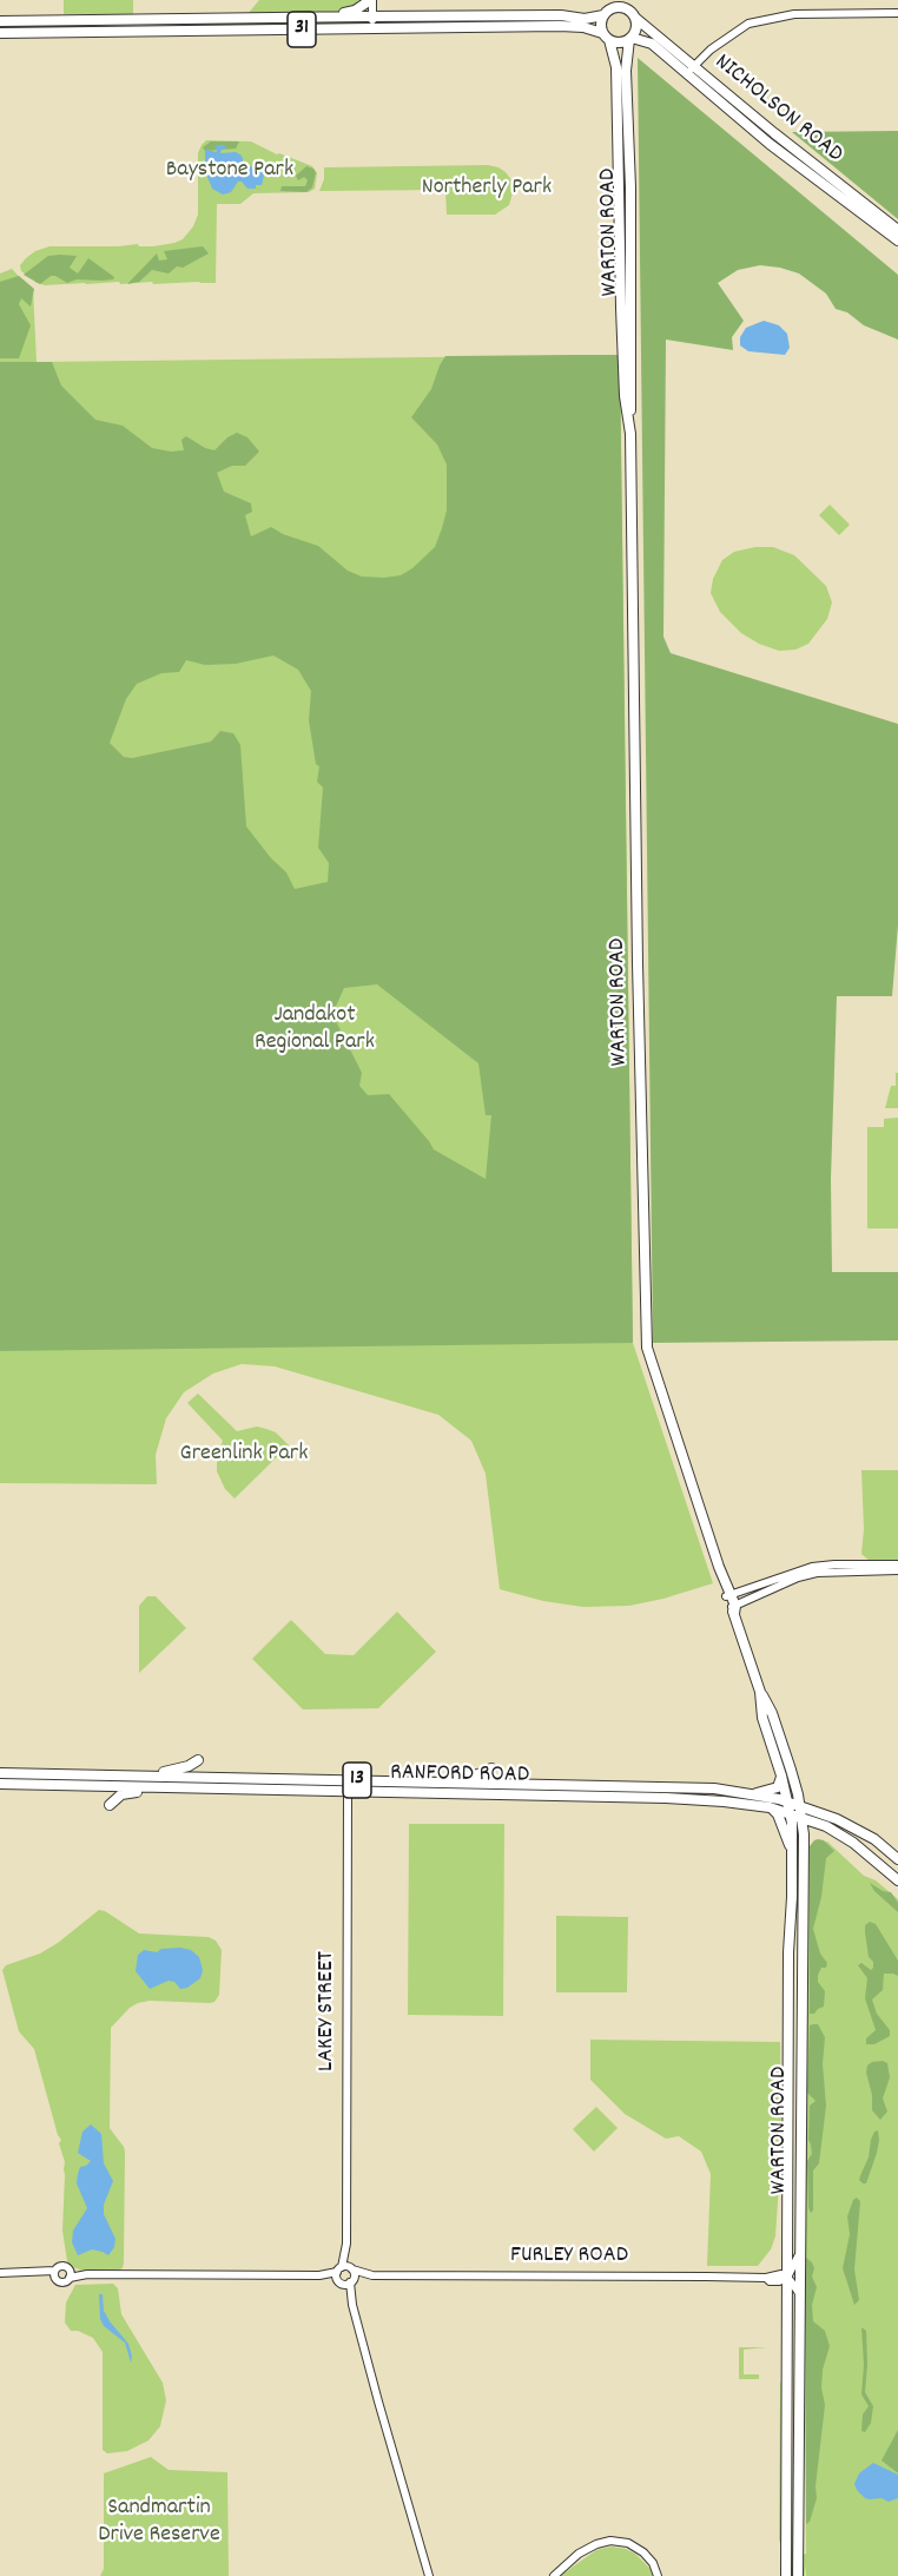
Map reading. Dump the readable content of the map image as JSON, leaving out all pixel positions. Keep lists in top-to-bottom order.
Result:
{
  "streets": {
    "main road": [
      "31",
      "NICHOLSON ROAD",
      "WARTON ROAD",
      "RANFORD ROAD",
      "13"
    ],
    "street": ["LAKEY STREET", "FURLEY ROAD"]
  },
  "crossings": [
    ["31", "NICHOLSON ROAD"],
    ["31", "WARTON ROAD"],
    ["NICHOLSON ROAD", "WARTON ROAD"],
    ["WARTON ROAD", "RANFORD ROAD"],
    ["WARTON ROAD", "FURLEY ROAD"],
    ["RANFORD ROAD", "LAKEY STREET"],
    ["LAKEY STREET", "FURLEY ROAD"]
  ],
  "parks": [
    "Baystone Park",
    "Northerly Park",
    "Jandakot Regional Park",
    "Greenlink Park",
    "Sandmartin Drive Reserve"
  ]
}
